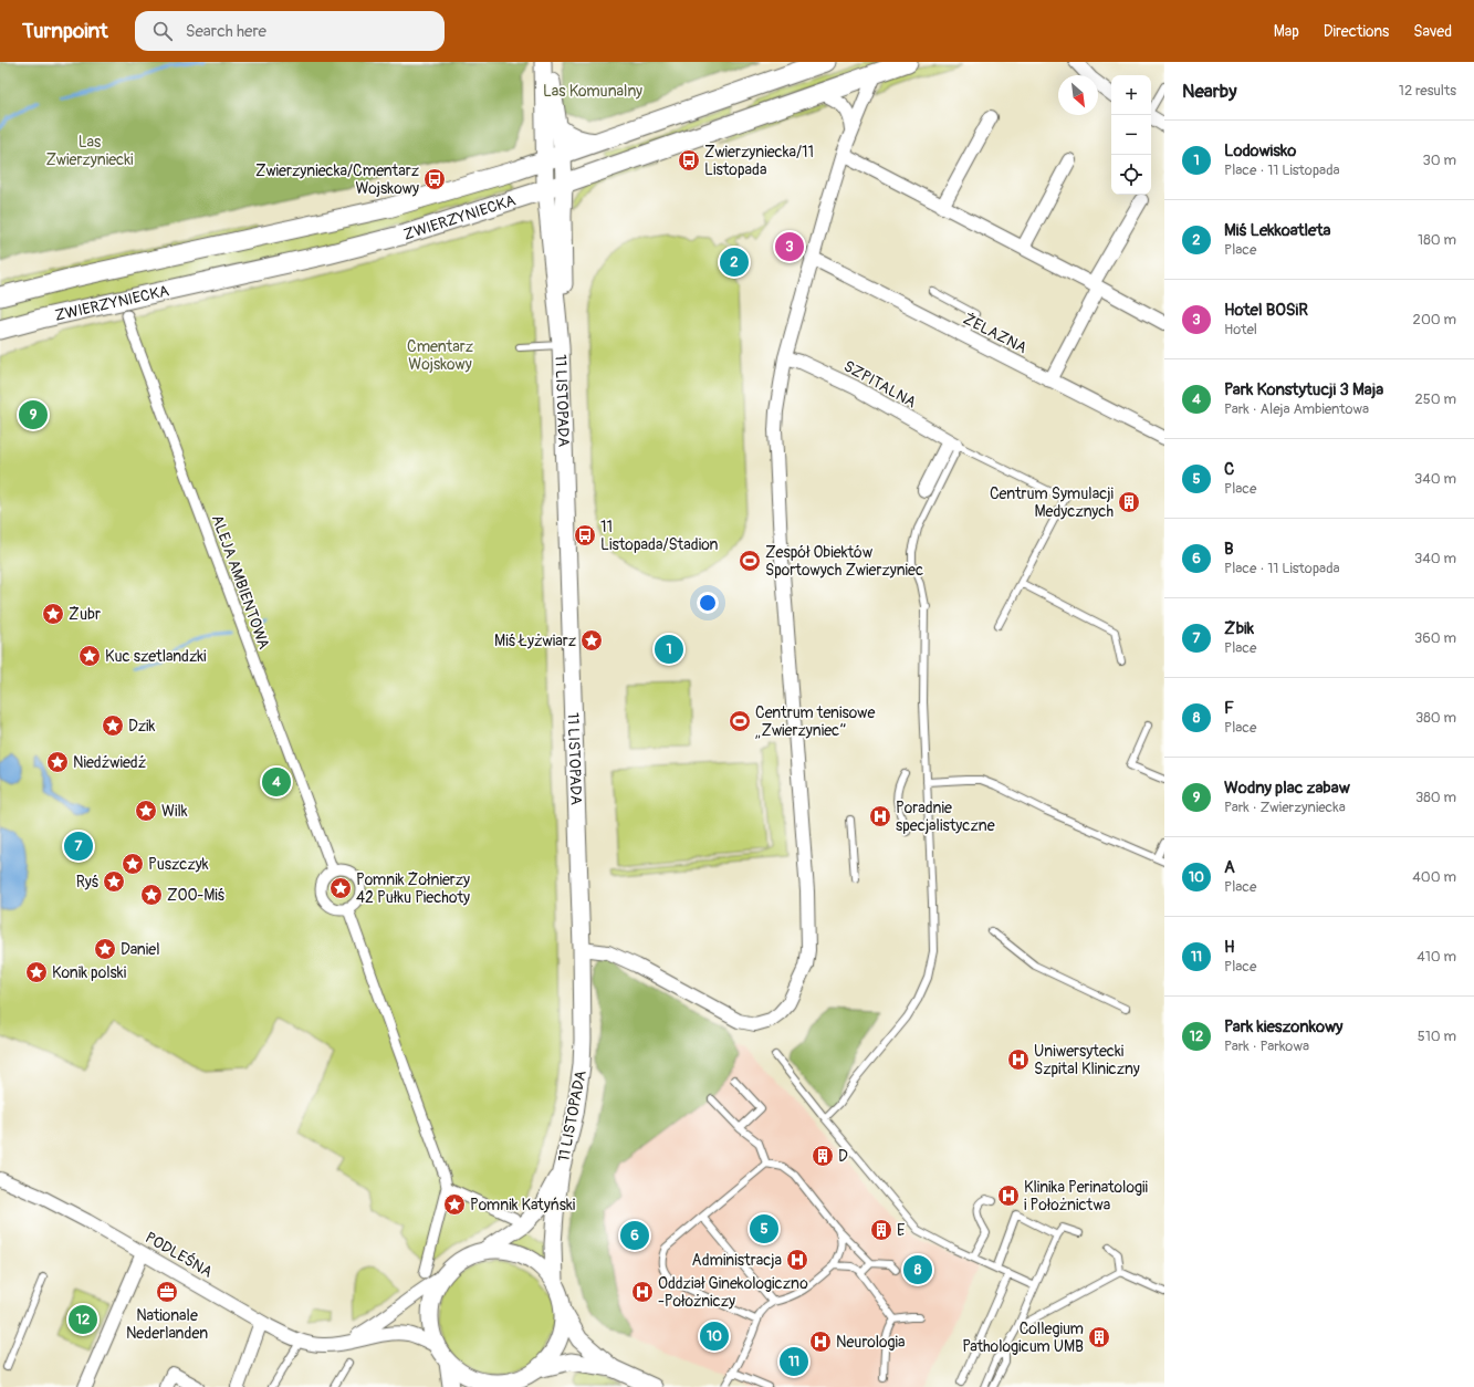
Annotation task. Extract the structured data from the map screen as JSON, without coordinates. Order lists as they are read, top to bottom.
{
  "streets": {
    "main road": ["ZWIERZYNIECKA"],
    "street": [
      "ŻELAZNA",
      "SZPITALNA",
      "11 LISTOPADA",
      "ALEJA AMBIENTOWA",
      "PODLEŚNA"
    ]
  },
  "crossings": [
    ["ZWIERZYNIECKA", "11 LISTOPADA"],
    ["11 LISTOPADA", "PODLEŚNA"]
  ],
  "parks": ["Las Komunalny", "Las Zwierzyniecki", "Cmentarz Wojskowy"],
  "places": {
    "bus stop": ["Zwierzyniecka/11 Listopada", "Zwierzyniecka/Cmentarz Wojskowy", "11 Listopada/Stadion"],
    "building": [
      "Centrum Symulacji Medycznych",
      "D",
      "E",
      "Collegium Pathologicum UMB"
    ],
    "sports": ["Zespół Obiektów Sportowych Zwierzyniec", "Centrum tenisowe „Zwierzyniec”"],
    "place": [
      "Żubr",
      "Miś Łyżwiarz",
      "Kuc szetlandzki",
      "Dzik",
      "Niedźwiedź",
      "Wilk",
      "Puszczyk",
      "Ryś",
      "Pomnik Żołnierzy 42 Pułku Piechoty",
      "ZOO-Miś",
      "Daniel",
      "Konik polski",
      "Pomnik Katyński"
    ],
    "hospital": [
      "Poradnie specjalistyczne",
      "Uniwersytecki Szpital Kliniczny",
      "Klinika Perinatologii i Położnictwa",
      "Administracja",
      "Oddział Ginekologiczno -Położniczy",
      "Neurologia"
    ],
    "office": ["Nationale Nederlanden"]
  },
  "north": "bottom right",
  "page": {
    "header": "Turnpoint",
    "search": "Search here",
    "nav": ["Map", "Directions", "Saved"],
    "heading": ["Nearby", "12 results"],
    "map_buttons": ["+", "−"],
    "list": [
      {
        "mark": "1",
        "name": "Lodowisko",
        "note": "Place · 11 Listopada",
        "value": "30 m"
      },
      {
        "mark": "2",
        "name": "Miś Lekkoatleta",
        "note": "Place",
        "value": "180 m"
      },
      {
        "mark": "3",
        "name": "Hotel BOSiR",
        "note": "Hotel",
        "value": "200 m"
      },
      {
        "mark": "4",
        "name": "Park Konstytucji 3 Maja",
        "note": "Park · Aleja Ambientowa",
        "value": "250 m"
      },
      {
        "mark": "5",
        "name": "C",
        "note": "Place",
        "value": "340 m"
      },
      {
        "mark": "6",
        "name": "B",
        "note": "Place · 11 Listopada",
        "value": "340 m"
      },
      {
        "mark": "7",
        "name": "Żbik",
        "note": "Place",
        "value": "360 m"
      },
      {
        "mark": "8",
        "name": "F",
        "note": "Place",
        "value": "380 m"
      },
      {
        "mark": "9",
        "name": "Wodny plac zabaw",
        "note": "Park · Zwierzyniecka",
        "value": "380 m"
      },
      {
        "mark": "10",
        "name": "A",
        "note": "Place",
        "value": "400 m"
      },
      {
        "mark": "11",
        "name": "H",
        "note": "Place",
        "value": "410 m"
      },
      {
        "mark": "12",
        "name": "Park kieszonkowy",
        "note": "Park · Parkowa",
        "value": "510 m"
      }
    ],
    "pins": [
      "3",
      "2",
      "9",
      "1",
      "4",
      "7",
      "5",
      "6",
      "8",
      "12",
      "10",
      "11"
    ]
  }
}
